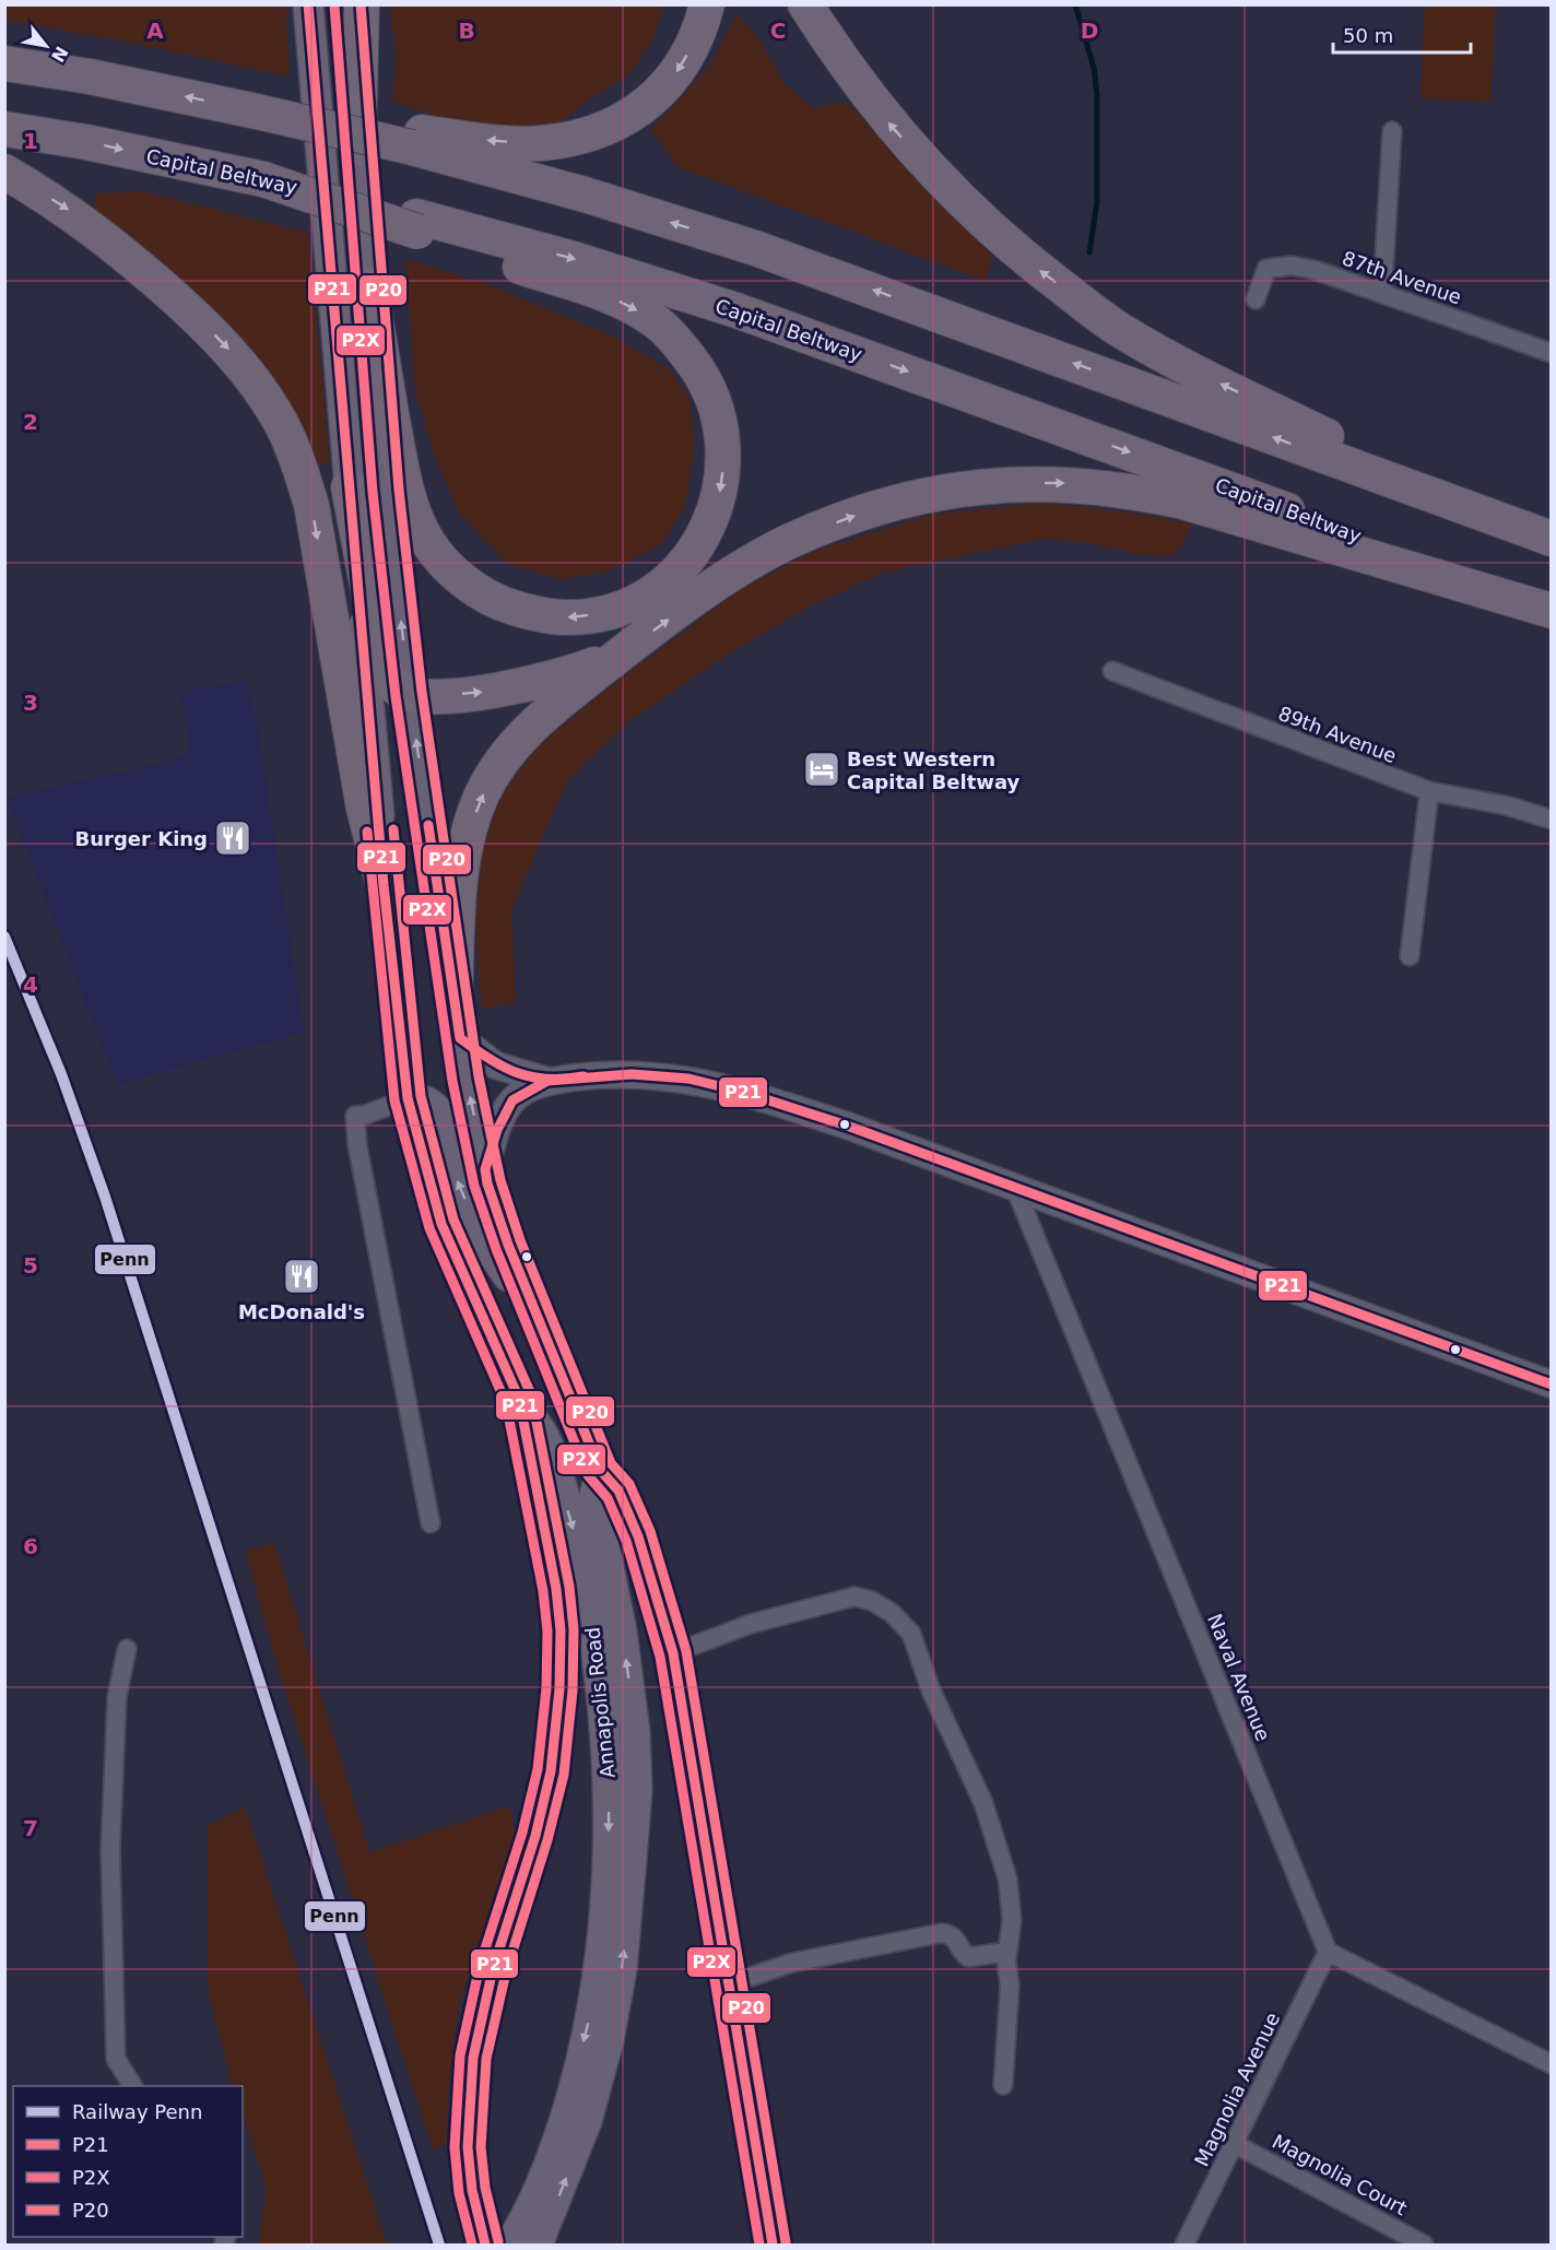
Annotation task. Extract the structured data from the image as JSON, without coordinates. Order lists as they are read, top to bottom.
{
  "streets": {
    "highway": ["Capital Beltway"],
    "main road": ["Annapolis Road"],
    "street": [
      "87th Avenue",
      "89th Avenue",
      "Naval Avenue",
      "Magnolia Avenue",
      "Magnolia Court"
    ]
  },
  "crossings": [
    ["Naval Avenue", "Magnolia Avenue"],
    ["Magnolia Avenue", "Magnolia Court"]
  ],
  "places": {
    "hotel": ["Best Western Capital Beltway"],
    "restaurant": ["Burger King", "McDonald's"]
  },
  "lines": [
    "transit line P21",
    "transit line P20",
    "transit line P2X",
    "rail line Penn"
  ],
  "legend": [
    "Railway Penn",
    "P21",
    "P2X",
    "P20"
  ],
  "scale_bar": "50 m",
  "north": "bottom right",
  "grid": {
    "columns": [
      "A",
      "B",
      "C",
      "D"
    ],
    "rows": [
      "1",
      "2",
      "3",
      "4",
      "5",
      "6",
      "7"
    ]
  }
}
